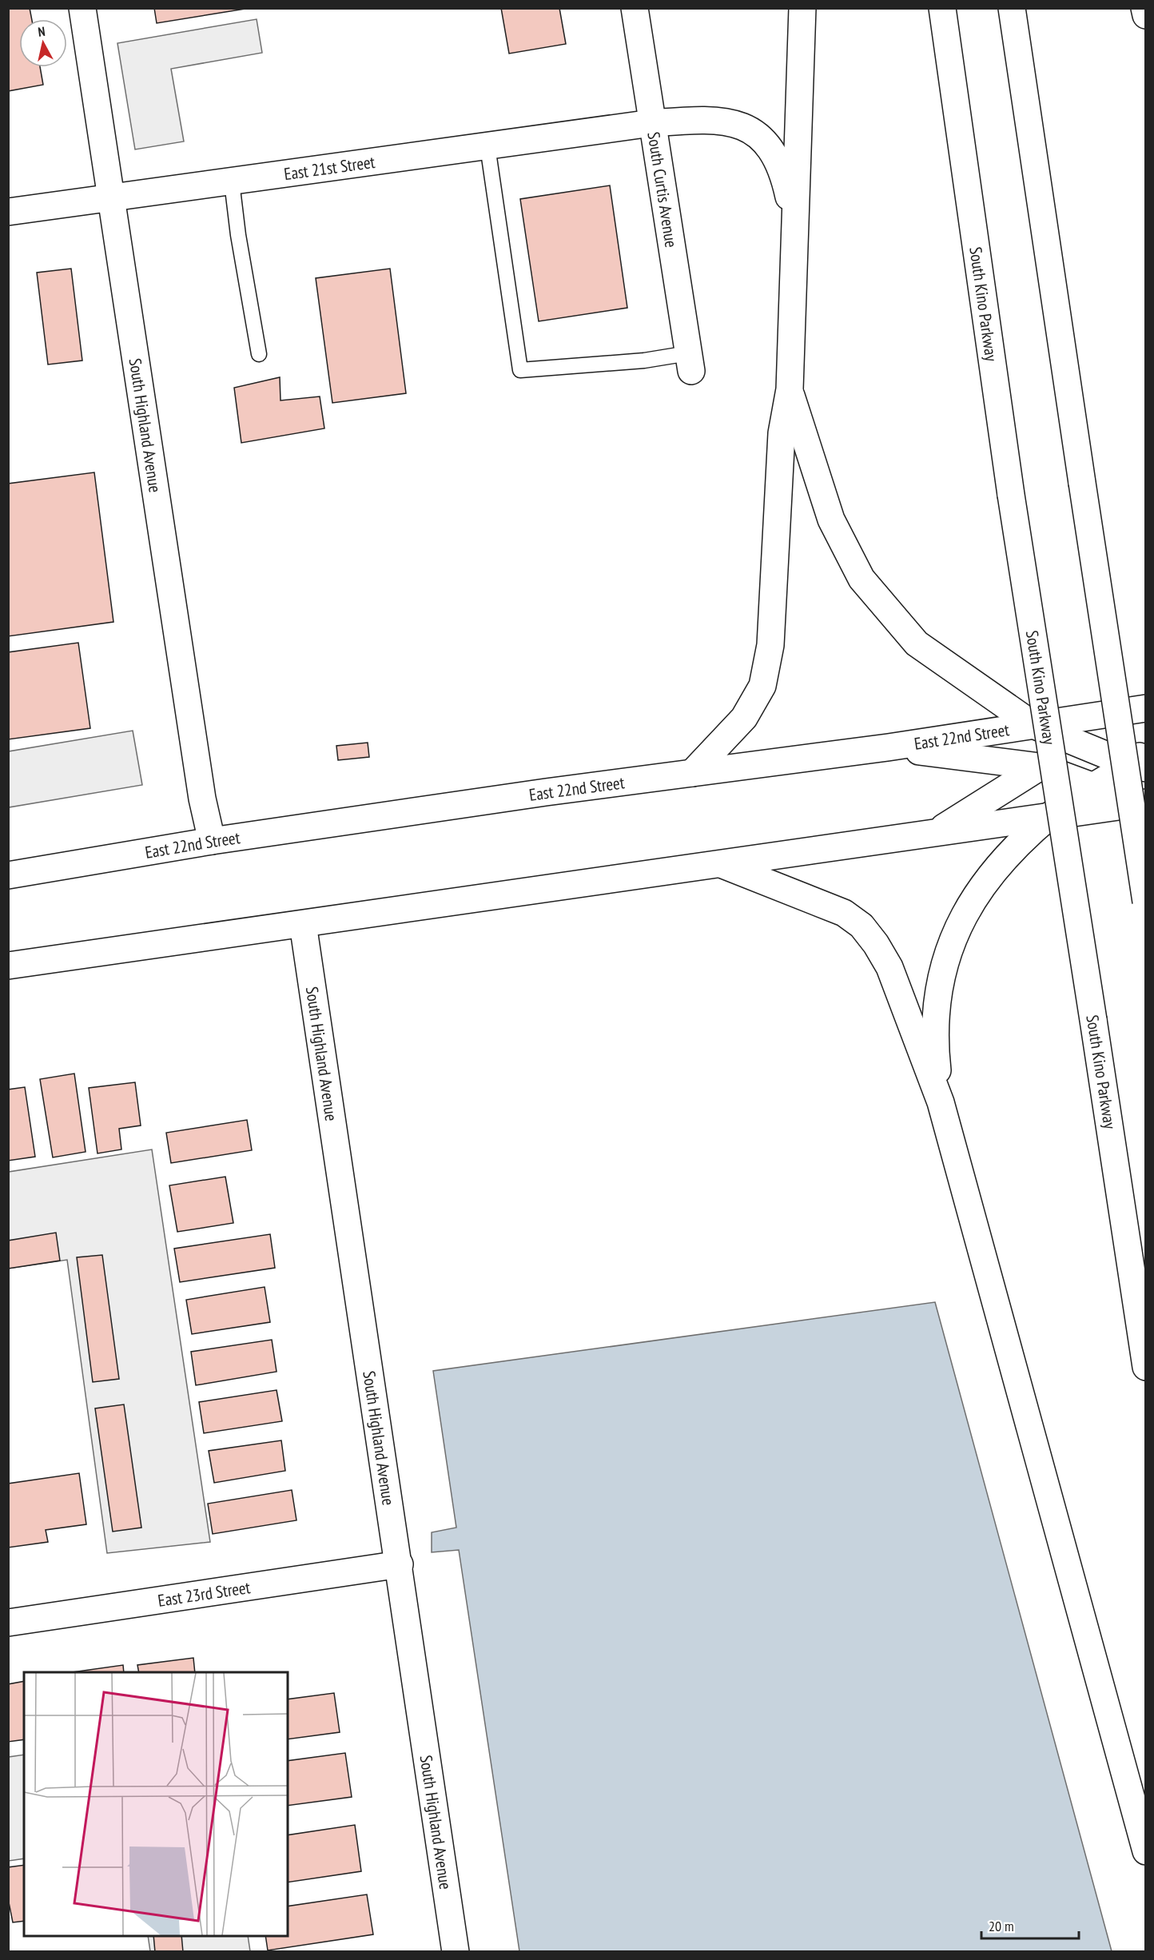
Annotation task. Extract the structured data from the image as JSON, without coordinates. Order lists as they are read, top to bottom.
{
  "streets": {
    "main road": [
      "East 21st Street",
      "South Curtis Avenue",
      "South Kino Parkway",
      "South Highland Avenue",
      "East 22nd Street",
      "East 23rd Street"
    ]
  },
  "crossings": [
    ["East 21st Street", "South Curtis Avenue"],
    ["East 21st Street", "South Highland Avenue"],
    ["South Highland Avenue", "East 22nd Street"],
    ["South Highland Avenue", "East 23rd Street"]
  ],
  "scale_bar": "20 m",
  "north": "top"
}
